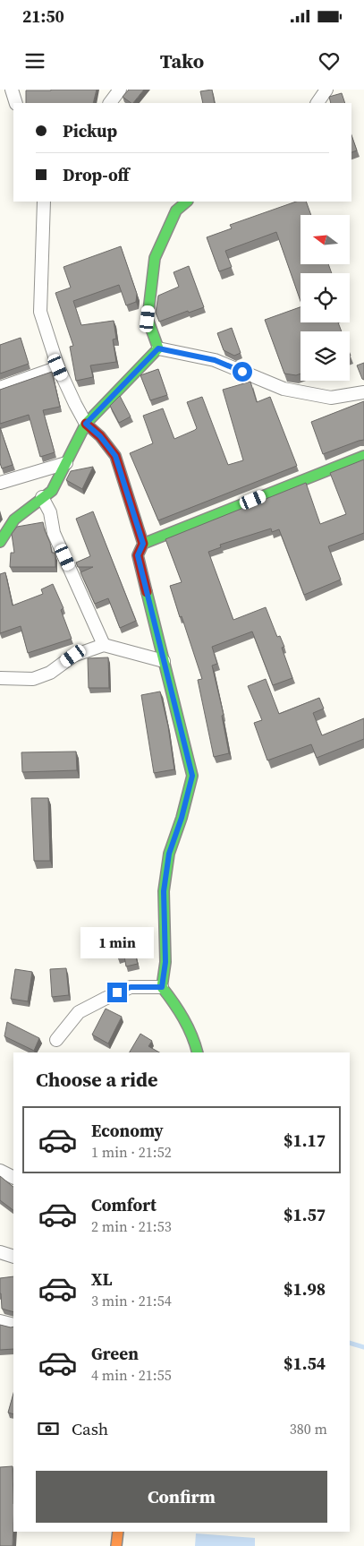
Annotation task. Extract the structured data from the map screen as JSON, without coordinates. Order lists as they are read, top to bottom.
{
  "north": "left",
  "page": {
    "status": "21:50",
    "header": "Tako",
    "banner": ["Pickup", "Drop-off"],
    "bubble": "1 min",
    "heading": "Choose a ride",
    "list": [
      {
        "name": "Economy",
        "note": "1 min · 21:52",
        "value": "$1.17"
      },
      {
        "name": "Comfort",
        "note": "2 min · 21:53",
        "value": "$1.57"
      },
      {
        "name": "XL",
        "note": "3 min · 21:54",
        "value": "$1.98"
      },
      {
        "name": "Green",
        "note": "4 min · 21:55",
        "value": "$1.54"
      }
    ],
    "pay": ["Cash", "380 m"],
    "buttons": "Confirm"
  }
}
